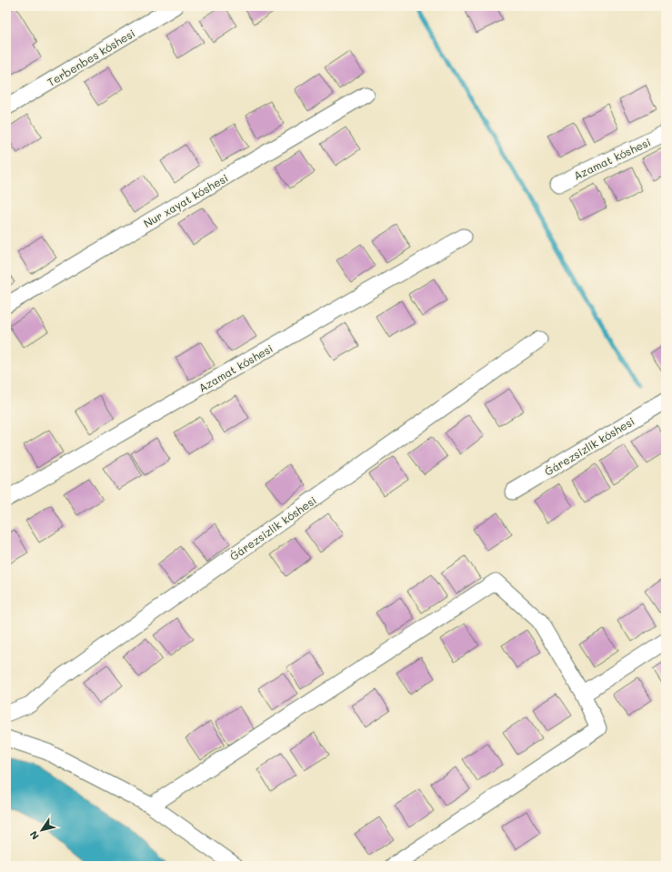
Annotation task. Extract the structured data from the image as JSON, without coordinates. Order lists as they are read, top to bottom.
{
  "streets": {
    "street": [
      "Terbenbes kóshesi",
      "Azamat kóshesi",
      "Nur xayat kóshesi",
      "Ǵárezsizlik kóshesi"
    ]
  },
  "north": "bottom left"
}
